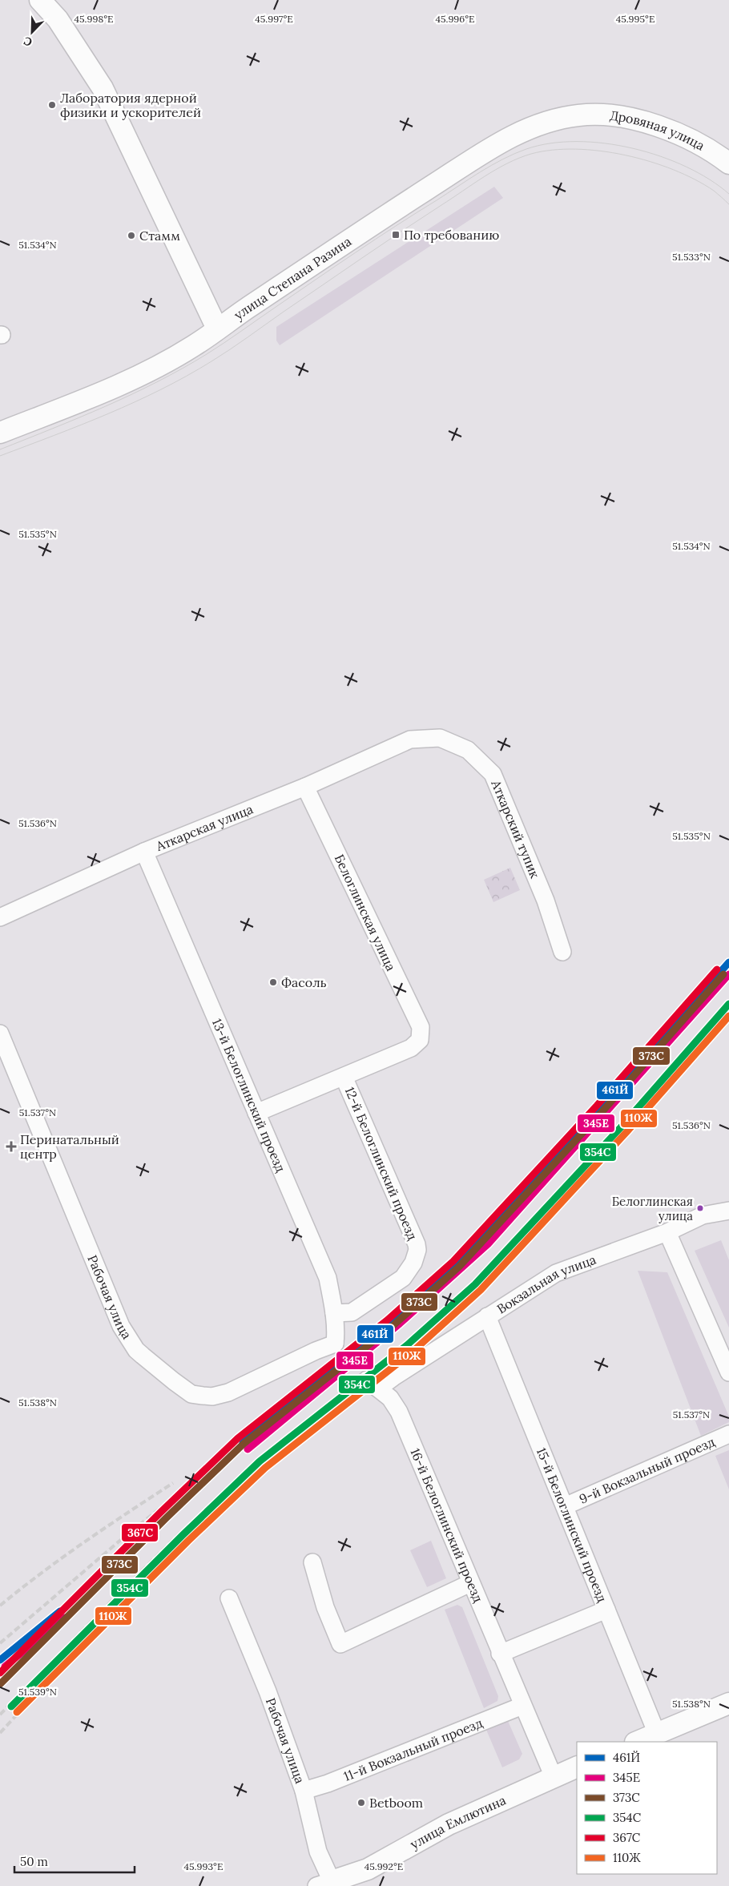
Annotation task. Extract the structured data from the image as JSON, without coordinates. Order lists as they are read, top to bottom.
{
  "streets": {
    "main road": ["Дровяная улица", "улица Степана Разина", "улица Емлютина"],
    "street": [
      "Аткарская улица",
      "Аткарский тупик",
      "Белоглинская улица",
      "13-й Белоглинский проезд",
      "12-й Белоглинский проезд",
      "Вокзальная улица",
      "Рабочая улица",
      "9-й Вокзальный проезд",
      "15-й Белоглинский проезд",
      "16-й Белоглинский проезд",
      "11-й Вокзальный проезд"
    ]
  },
  "crossings": [
    ["Дровяная улица", "улица Степана Разина"],
    ["Аткарская улица", "Аткарский тупик"],
    ["Аткарская улица", "Белоглинская улица"],
    ["Аткарская улица", "13-й Белоглинский проезд"],
    ["Белоглинская улица", "12-й Белоглинский проезд"],
    ["13-й Белоглинский проезд", "12-й Белоглинский проезд"],
    ["13-й Белоглинский проезд", "Рабочая улица"],
    ["Вокзальная улица", "15-й Белоглинский проезд"],
    ["Вокзальная улица", "16-й Белоглинский проезд"],
    ["Рабочая улица", "11-й Вокзальный проезд"],
    ["Рабочая улица", "улица Емлютина"],
    ["9-й Вокзальный проезд", "15-й Белоглинский проезд"],
    ["16-й Белоглинский проезд", "11-й Вокзальный проезд"],
    ["16-й Белоглинский проезд", "улица Емлютина"]
  ],
  "places": {
    "other": [
      "Лаборатория ядерной физики и ускорителей",
      "Стамм",
      "Фасоль",
      "Белоглинская улица",
      "Betboom"
    ],
    "transit": ["По требованию"],
    "health": ["Перинатальный центр"]
  },
  "lines": [
    "transit line 461Й",
    "transit line 367С",
    "transit line 345Е",
    "transit line 373C",
    "transit line 354С",
    "transit line 110Ж"
  ],
  "legend": [
    "461Й",
    "345Е",
    "373C",
    "354С",
    "367С",
    "110Ж"
  ],
  "scale_bar": "50 m",
  "north": "bottom left",
  "coordinates": [
    "45.997°E",
    "45.995°E",
    "45.998°E",
    "45.996°E",
    "51.534°N",
    "51.533°N",
    "51.535°N",
    "51.536°N",
    "51.537°N",
    "51.538°N",
    "51.539°N",
    "45.993°E",
    "45.992°E"
  ]
}
